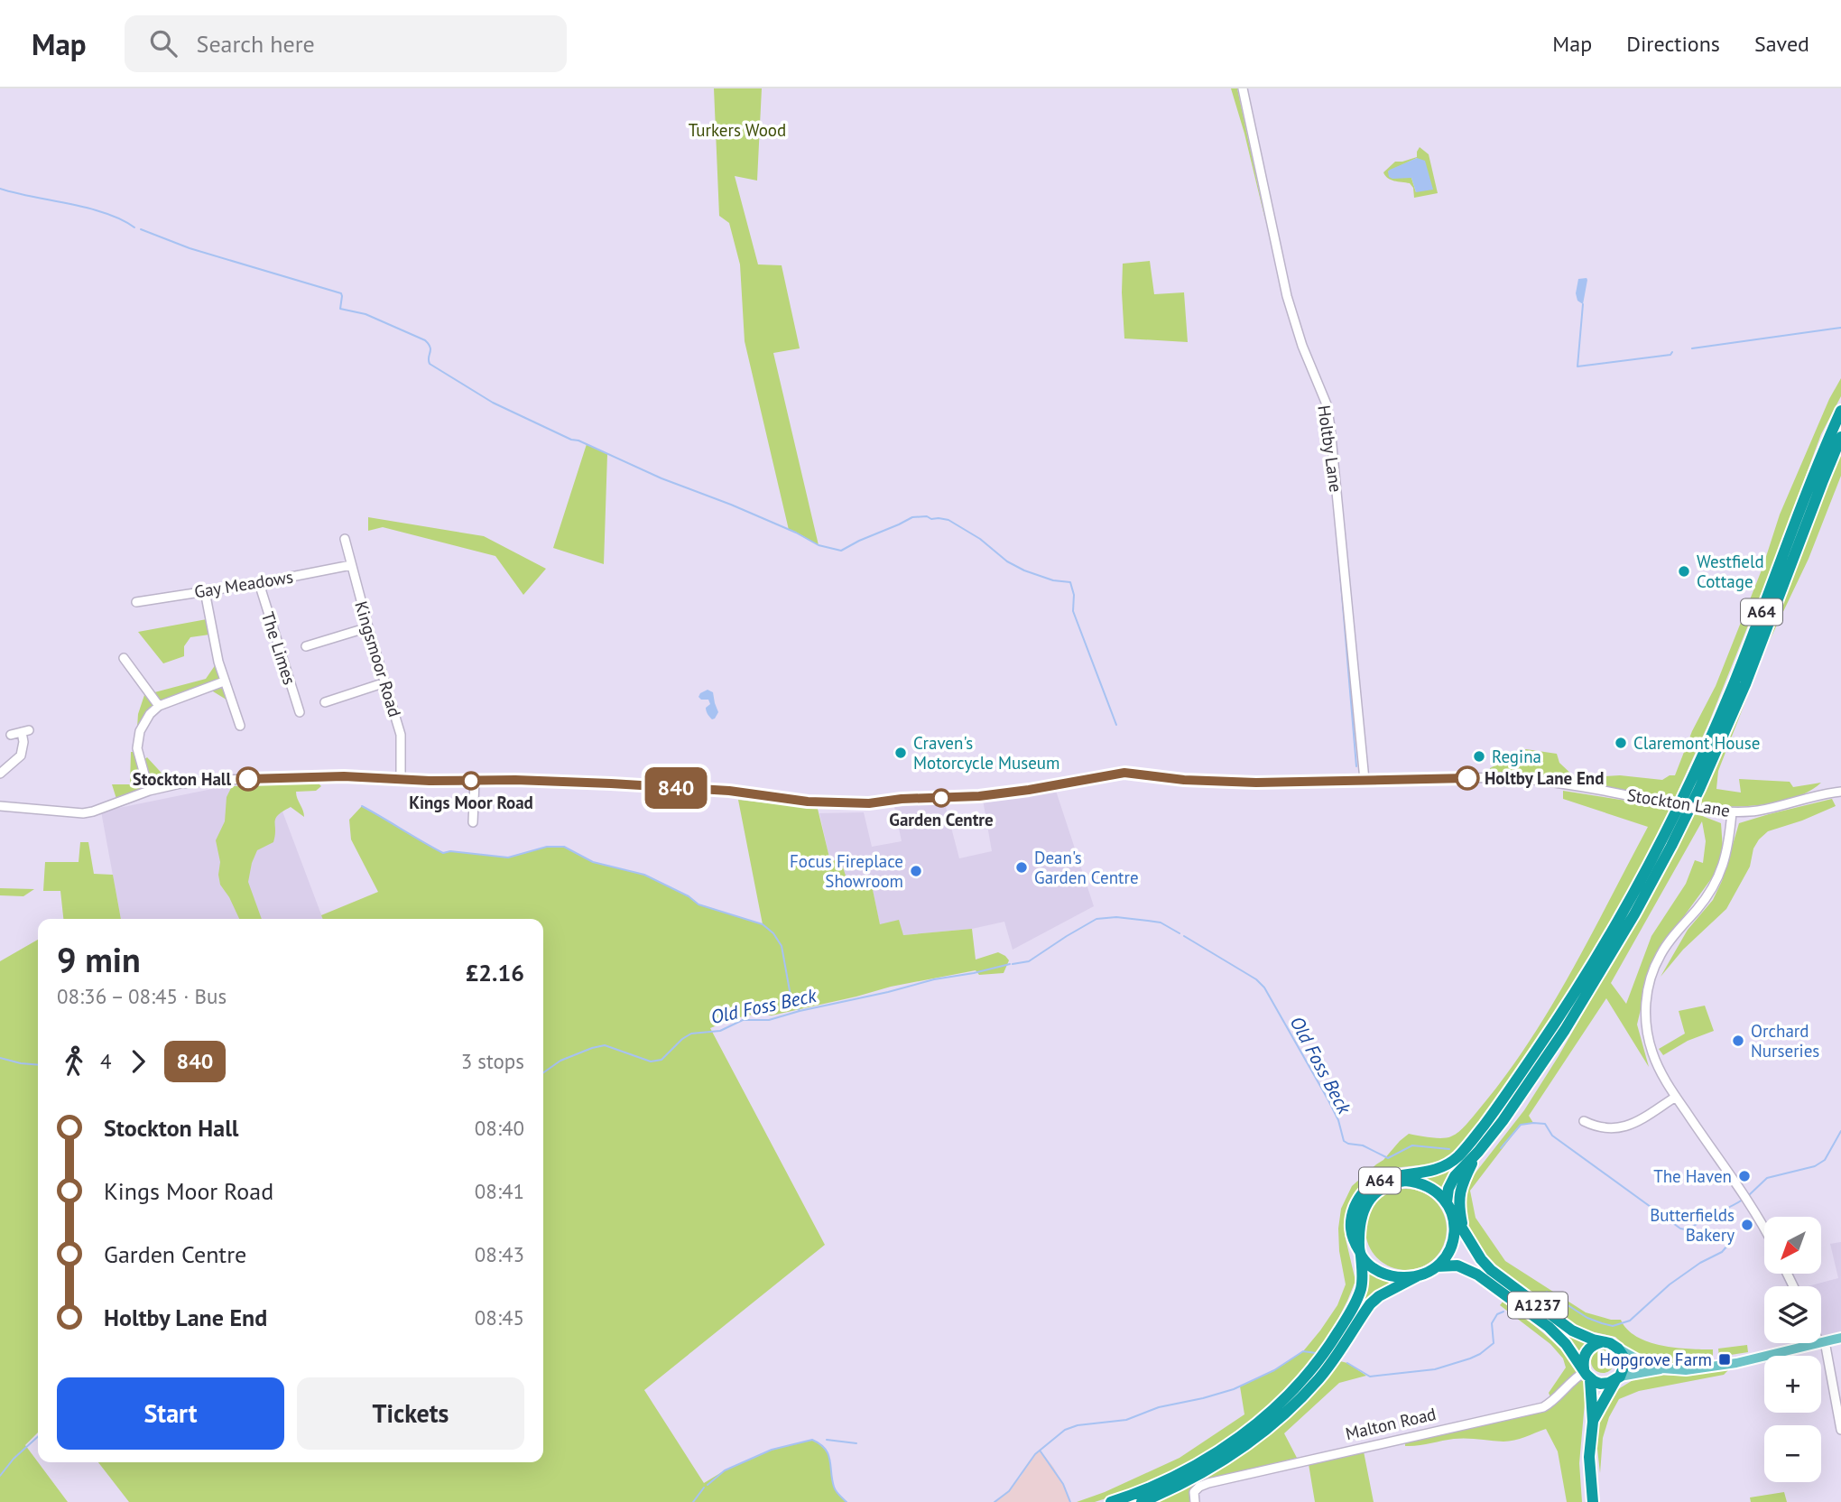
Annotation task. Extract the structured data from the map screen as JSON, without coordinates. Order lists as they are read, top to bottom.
{
  "streets": {
    "highway": ["A64", "A1237"],
    "street": [
      "Holtby Lane",
      "Gay Meadows",
      "The Limes",
      "Kingsmoor Road",
      "Stockton Lane",
      "Malton Road"
    ]
  },
  "crossings": [
    ["Holtby Lane", "Stockton Lane"],
    ["Gay Meadows", "The Limes"],
    ["Gay Meadows", "Kingsmoor Road"],
    ["A64", "A1237"],
    ["Kingsmoor Road", "Stockton Lane"],
    ["A1237", "Malton Road"]
  ],
  "water": ["Old Foss Beck"],
  "parks": ["Turkers Wood"],
  "places": {
    "other": [
      "Westfield Cottage",
      "Claremont House",
      "Craven's Motorcycle Museum",
      "Regina",
      "Holtby Lane End",
      "Stockton Hall",
      "Kings Moor Road",
      "Garden Centre",
      "Dean's Garden Centre",
      "Focus Fireplace Showroom",
      "Orchard Nurseries",
      "The Haven",
      "Butterfields Bakery"
    ],
    "transit": ["Hopgrove Farm"]
  },
  "lines": ["bus line 840"],
  "north": "bottom left",
  "page": {
    "header": "Map",
    "search": "Search here",
    "nav": ["Map", "Directions", "Saved"],
    "on_map": "840",
    "heading": ["9 min", "08:36 – 08:45 · Bus", "£2.16"],
    "legs": ["4", "840", "3 stops"],
    "list": [
      {
        "name": "Stockton Hall",
        "value": "08:40"
      },
      {
        "name": "Kings Moor Road",
        "value": "08:41"
      },
      {
        "name": "Garden Centre",
        "value": "08:43"
      },
      {
        "name": "Holtby Lane End",
        "value": "08:45"
      }
    ],
    "map_buttons": ["+", "−"],
    "buttons": ["Start", "Tickets"]
  }
}
